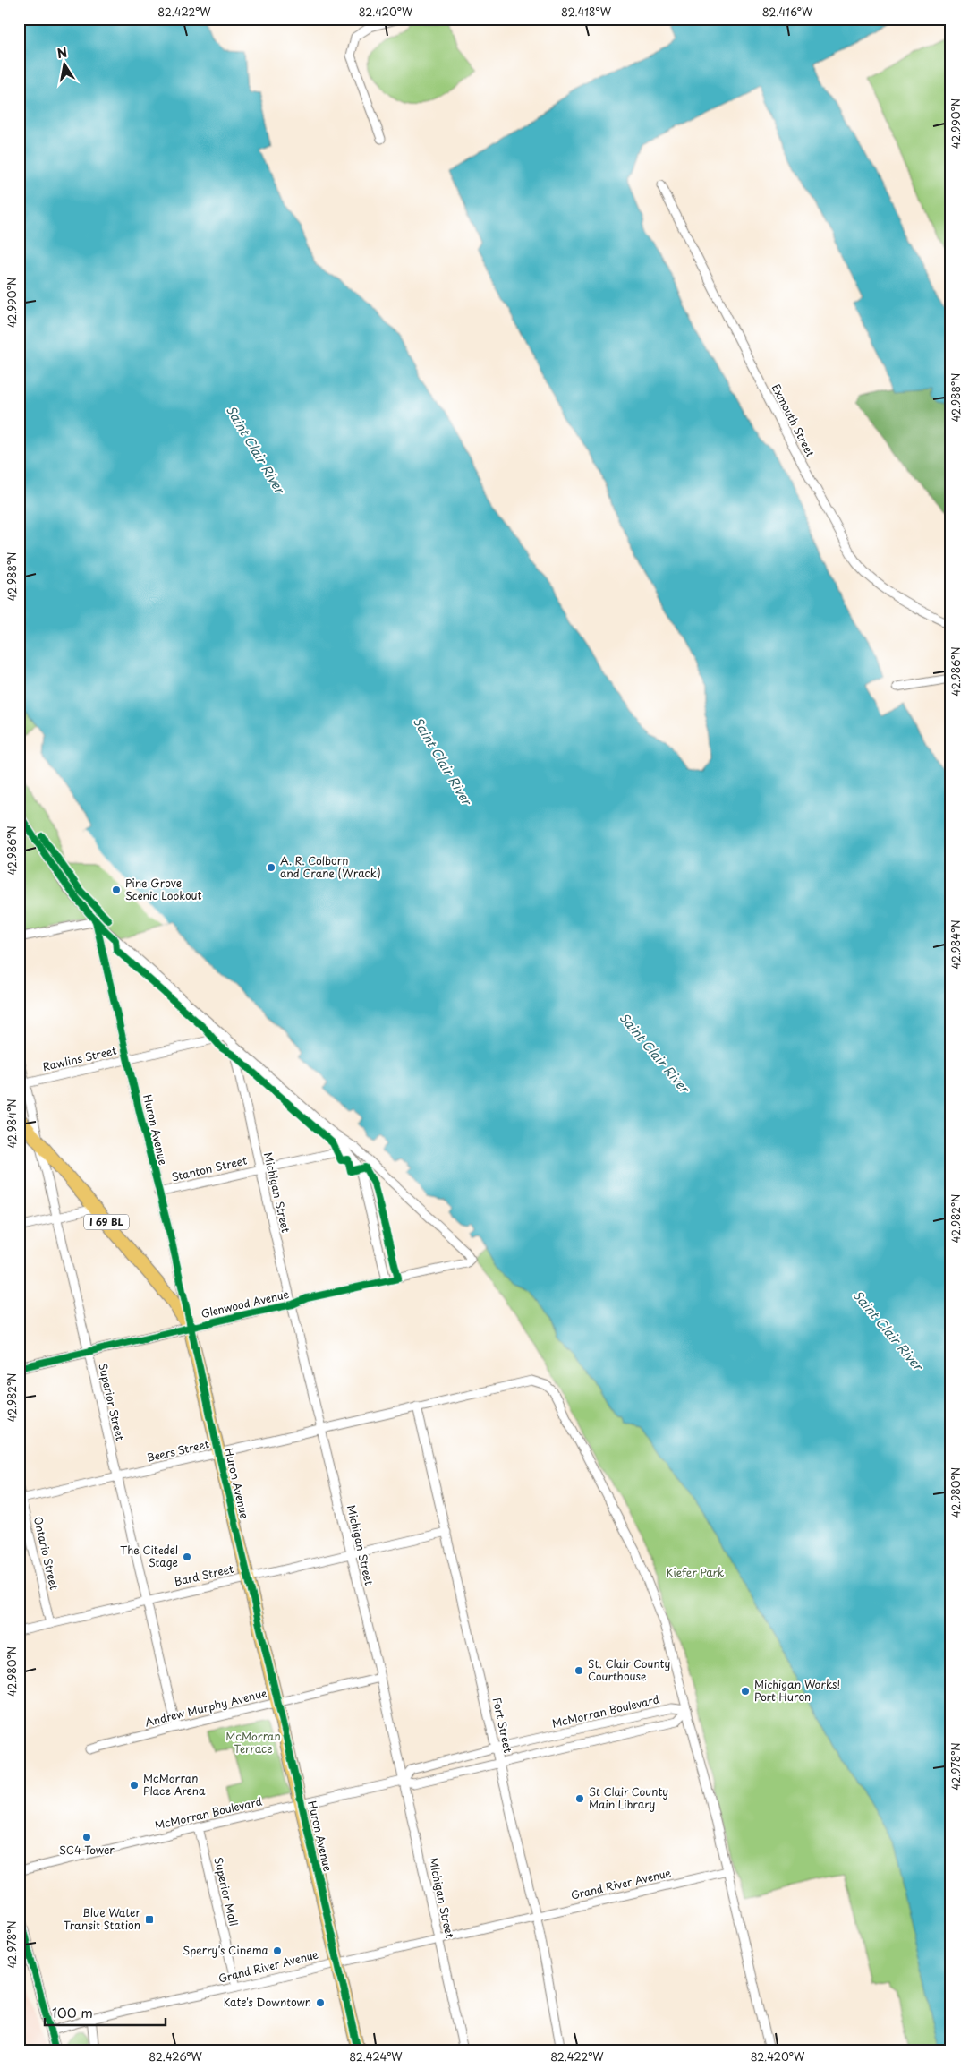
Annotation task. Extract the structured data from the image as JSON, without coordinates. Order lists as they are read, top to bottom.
{
  "streets": {
    "main road": ["Huron Avenue", "I 69 BL"],
    "street": [
      "Exmouth Street",
      "Rawlins Street",
      "Stanton Street",
      "Michigan Street",
      "Glenwood Avenue",
      "Superior Street",
      "Beers Street",
      "Ontario Street",
      "Bard Street",
      "Andrew Murphy Avenue",
      "McMorran Boulevard",
      "Fort Street",
      "Grand River Avenue",
      "Superior Mall"
    ]
  },
  "crossings": [
    ["Rawlins Street", "Huron Avenue"],
    ["Rawlins Street", "Superior Street"],
    ["Huron Avenue", "Stanton Street"],
    ["Huron Avenue", "I 69 BL"],
    ["Huron Avenue", "Glenwood Avenue"],
    ["Huron Avenue", "Beers Street"],
    ["Huron Avenue", "Bard Street"],
    ["Huron Avenue", "Andrew Murphy Avenue"],
    ["Huron Avenue", "McMorran Boulevard"],
    ["Huron Avenue", "Grand River Avenue"],
    ["Stanton Street", "Michigan Street"],
    ["Michigan Street", "Glenwood Avenue"],
    ["Michigan Street", "Beers Street"],
    ["Michigan Street", "Bard Street"],
    ["Michigan Street", "Andrew Murphy Avenue"],
    ["Michigan Street", "McMorran Boulevard"],
    ["Michigan Street", "Grand River Avenue"],
    ["I 69 BL", "Glenwood Avenue"],
    ["I 69 BL", "Superior Street"],
    ["Glenwood Avenue", "Superior Street"],
    ["Superior Street", "Beers Street"],
    ["Superior Street", "Bard Street"],
    ["Superior Street", "Andrew Murphy Avenue"],
    ["Beers Street", "Ontario Street"],
    ["Beers Street", "McMorran Boulevard"],
    ["Beers Street", "Fort Street"],
    ["Ontario Street", "Bard Street"],
    ["Bard Street", "Fort Street"],
    ["McMorran Boulevard", "Fort Street"],
    ["McMorran Boulevard", "Superior Mall"],
    ["Fort Street", "Grand River Avenue"],
    ["Grand River Avenue", "Superior Mall"]
  ],
  "water": ["Saint Clair River"],
  "parks": ["Kiefer Park", "McMorran Terrace"],
  "places": {
    "other": [
      "A. R. Colborn and Crane (Wrack)",
      "Pine Grove Scenic Lookout",
      "The Citedel Stage",
      "St. Clair County Courthouse",
      "Michigan Works! Port Huron",
      "McMorran Place Arena",
      "St Clair County Main Library",
      "SC4 Tower",
      "Sperry's Cinema",
      "Kate's Downtown"
    ],
    "transit": ["Blue Water Transit Station"]
  },
  "scale_bar": "100 m",
  "north": "top",
  "coordinates": [
    "82.422°W",
    "82.420°W",
    "82.418°W",
    "82.416°W",
    "42.990°N",
    "42.988°N",
    "42.986°N",
    "42.984°N",
    "42.982°N",
    "42.980°N",
    "42.978°N",
    "82.426°W",
    "82.424°W"
  ]
}
